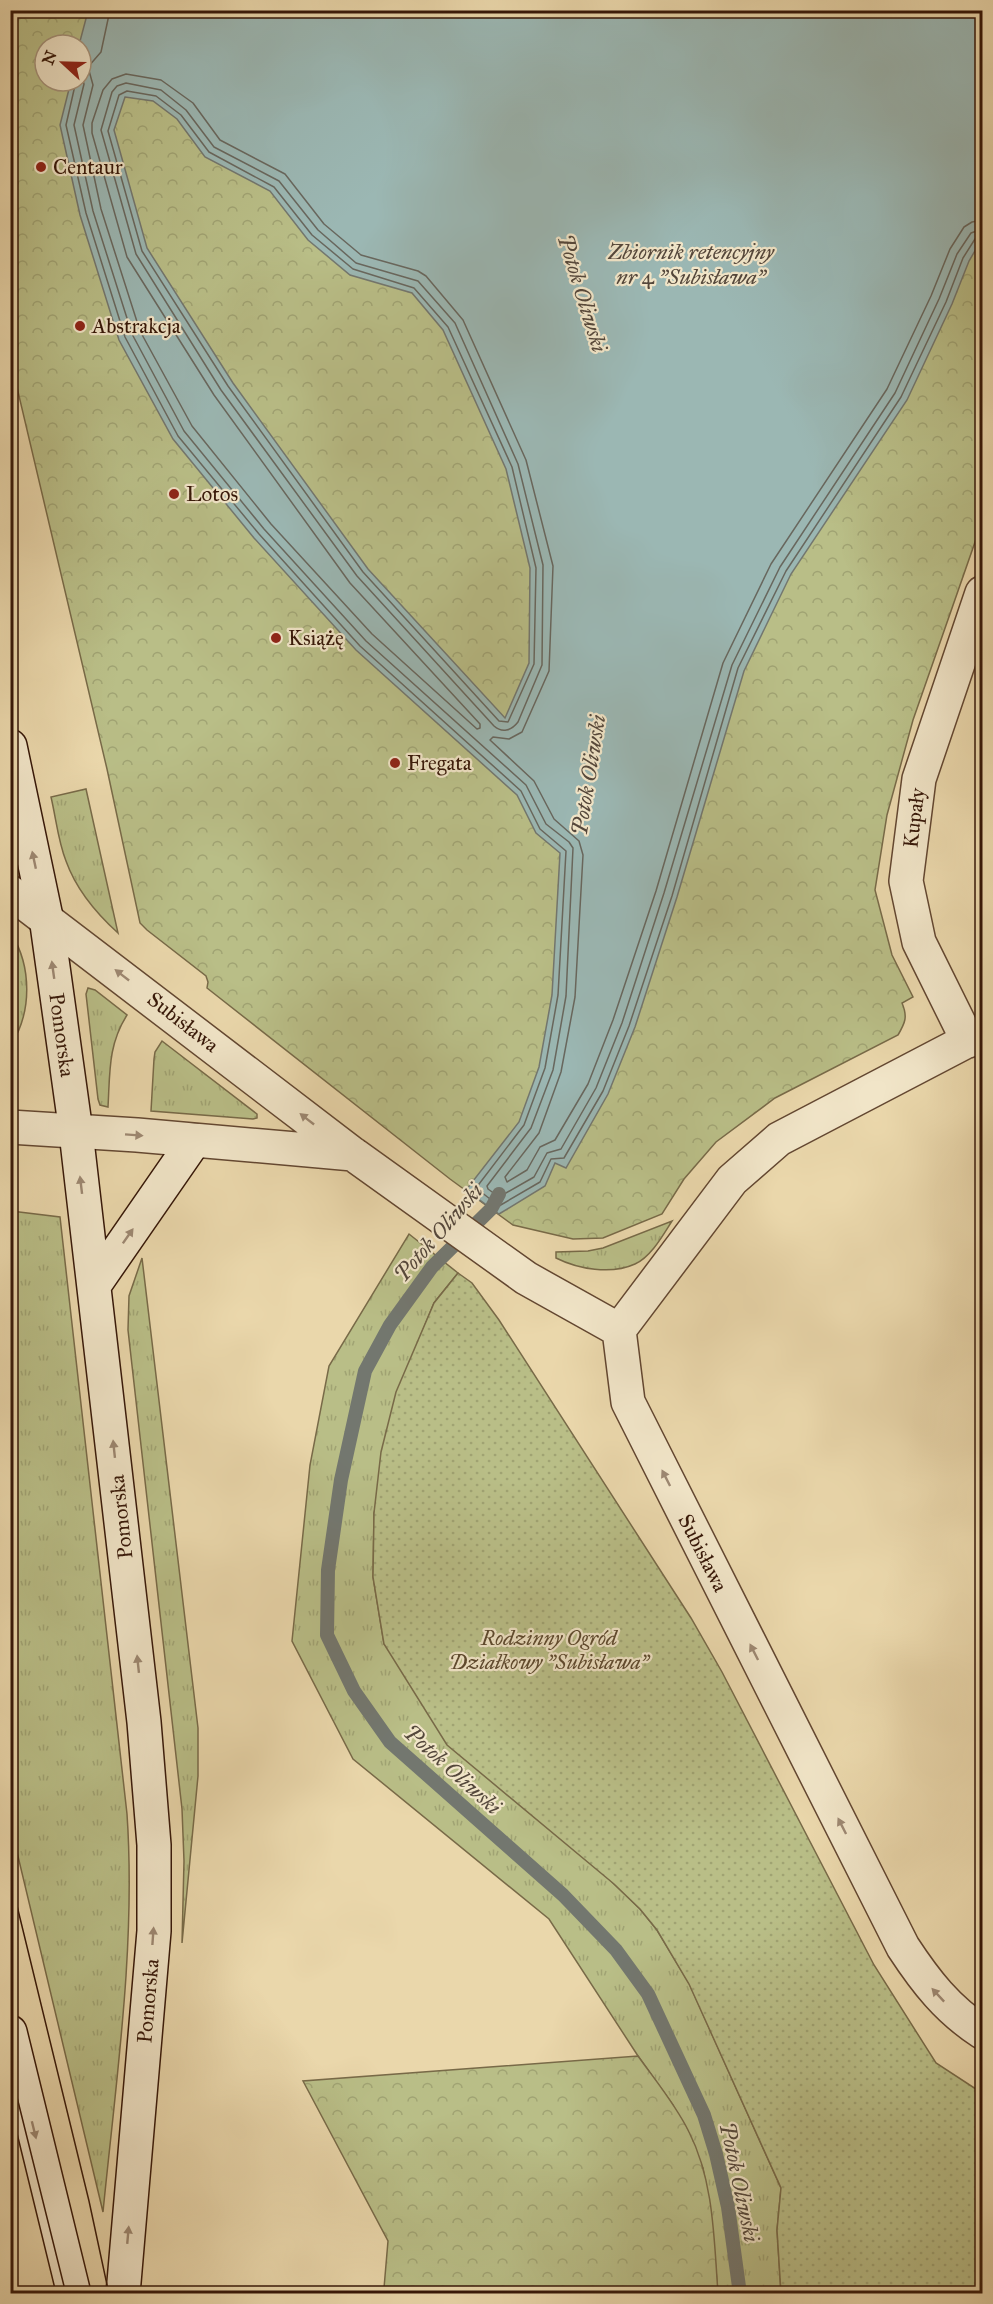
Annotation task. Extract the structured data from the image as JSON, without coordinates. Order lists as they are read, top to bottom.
{
  "streets": {
    "street": ["Kupały", "Subisława", "Pomorska"]
  },
  "crossings": [
    ["Subisława", "Pomorska"]
  ],
  "one_way": ["Subisława", "Pomorska"],
  "water": ["Zbiornik retencyjny nr 4 \"Subisława\"", "Potok Oliwski"],
  "parks": ["Rodzinny Ogród Działkowy \"Subisława\""],
  "places": [
    "Centaur",
    "Abstrakcja",
    "Lotos",
    "Książę",
    "Fregata"
  ],
  "north": "left"
}
